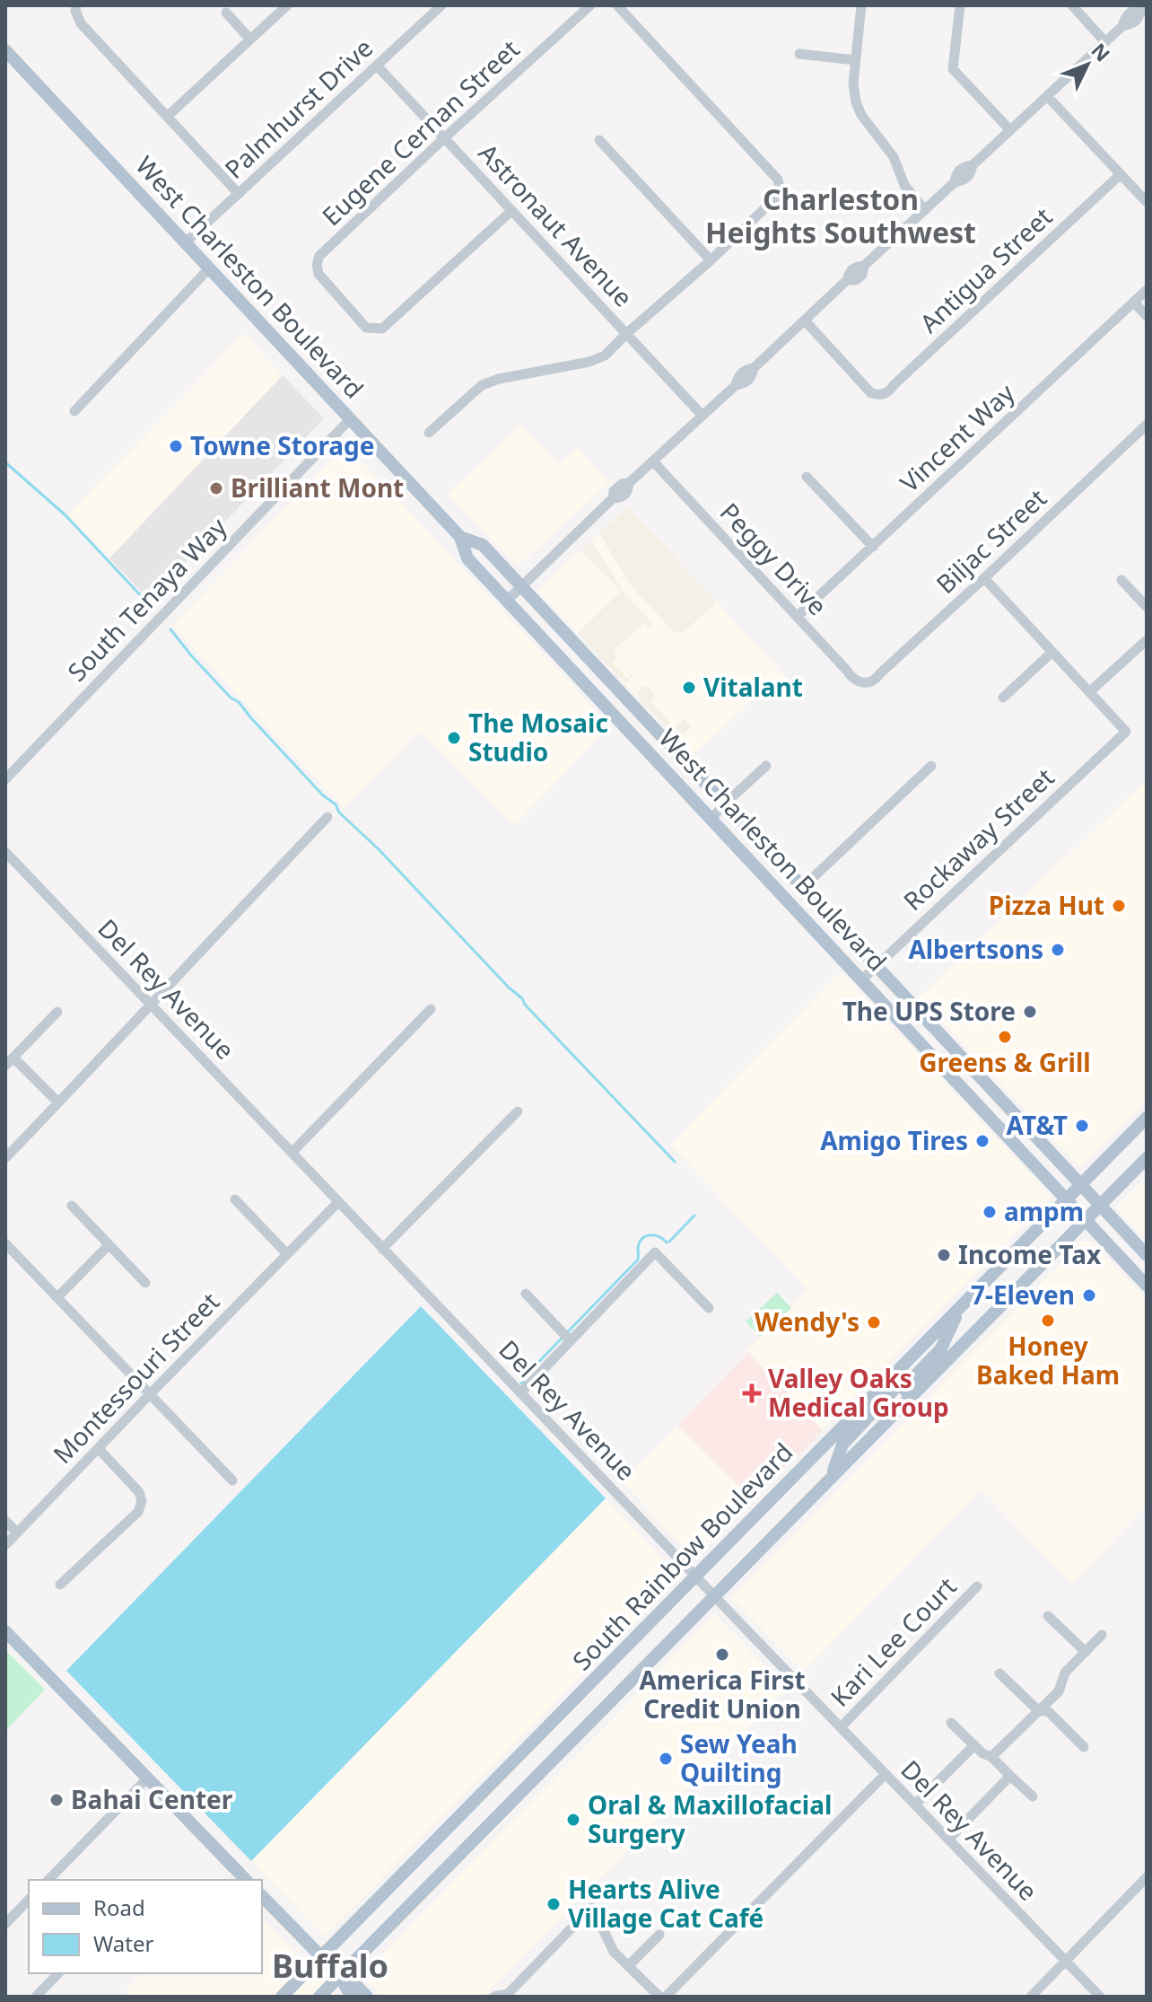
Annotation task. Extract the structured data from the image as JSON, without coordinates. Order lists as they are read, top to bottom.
{
  "streets": {
    "main road": ["West Charleston Boulevard", "South Rainbow Boulevard"],
    "street": [
      "Palmhurst Drive",
      "Eugene Cernan Street",
      "Astronaut Avenue",
      "Antigua Street",
      "Vincent Way",
      "Biljac Street",
      "Peggy Drive",
      "South Tenaya Way",
      "Rockaway Street",
      "Del Rey Avenue",
      "Montessouri Street",
      "Kari Lee Court"
    ]
  },
  "crossings": [
    ["Palmhurst Drive", "Astronaut Avenue"],
    ["Palmhurst Drive", "West Charleston Boulevard"],
    ["Eugene Cernan Street", "Astronaut Avenue"],
    ["West Charleston Boulevard", "South Tenaya Way"],
    ["West Charleston Boulevard", "Rockaway Street"],
    ["West Charleston Boulevard", "South Rainbow Boulevard"],
    ["Vincent Way", "Peggy Drive"],
    ["Biljac Street", "Peggy Drive"],
    ["Del Rey Avenue", "Montessouri Street"],
    ["Del Rey Avenue", "South Rainbow Boulevard"],
    ["Del Rey Avenue", "Kari Lee Court"]
  ],
  "districts": ["Charleston Heights Southwest", "Buffalo"],
  "places": {
    "other": [
      "Towne Storage",
      "Brilliant Mont",
      "Vitalant",
      "The Mosaic Studio",
      "Pizza Hut",
      "Albertsons",
      "The UPS Store",
      "Greens & Grill",
      "AT&T",
      "Amigo Tires",
      "ampm",
      "Income Tax",
      "7-Eleven",
      "Honey Baked Ham",
      "Wendy's",
      "America First Credit Union",
      "Sew Yeah Quilting",
      "Bahai Center",
      "Oral & Maxillofacial Surgery",
      "Hearts Alive Village Cat Café"
    ],
    "health": ["Valley Oaks Medical Group"]
  },
  "legend": ["Road", "Water"],
  "north": "top right"
}
